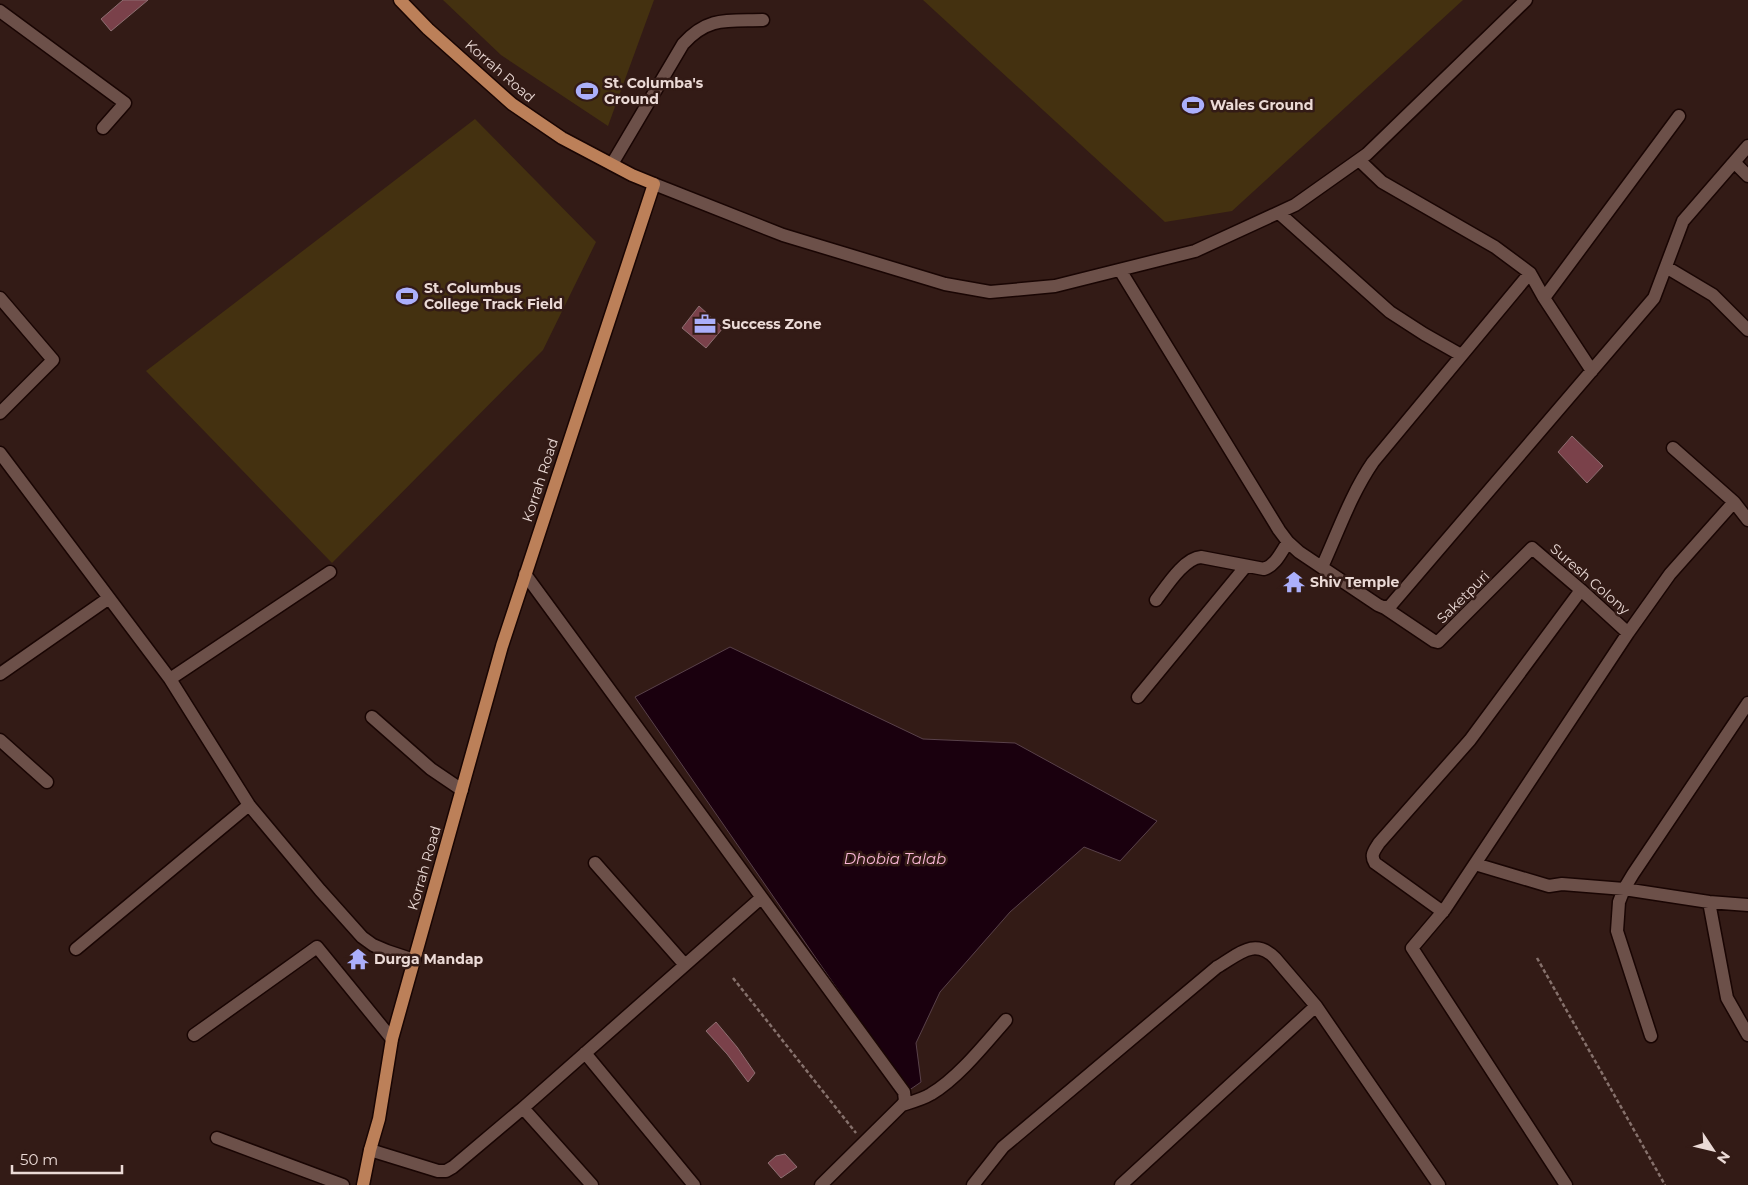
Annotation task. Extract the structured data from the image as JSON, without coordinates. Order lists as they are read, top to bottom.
{
  "streets": {
    "main road": ["Korrah Road"],
    "street": ["Suresh Colony", "Saketpuri"]
  },
  "crossings": [
    ["Suresh Colony", "Saketpuri"]
  ],
  "water": ["Dhobia Talab"],
  "places": {
    "sports": ["St. Columba's Ground", "Wales Ground", "St. Columbus College Track Field"],
    "office": ["Success Zone"],
    "temple": ["Shiv Temple", "Durga Mandap"]
  },
  "scale_bar": "50 m",
  "north": "bottom right"
}
